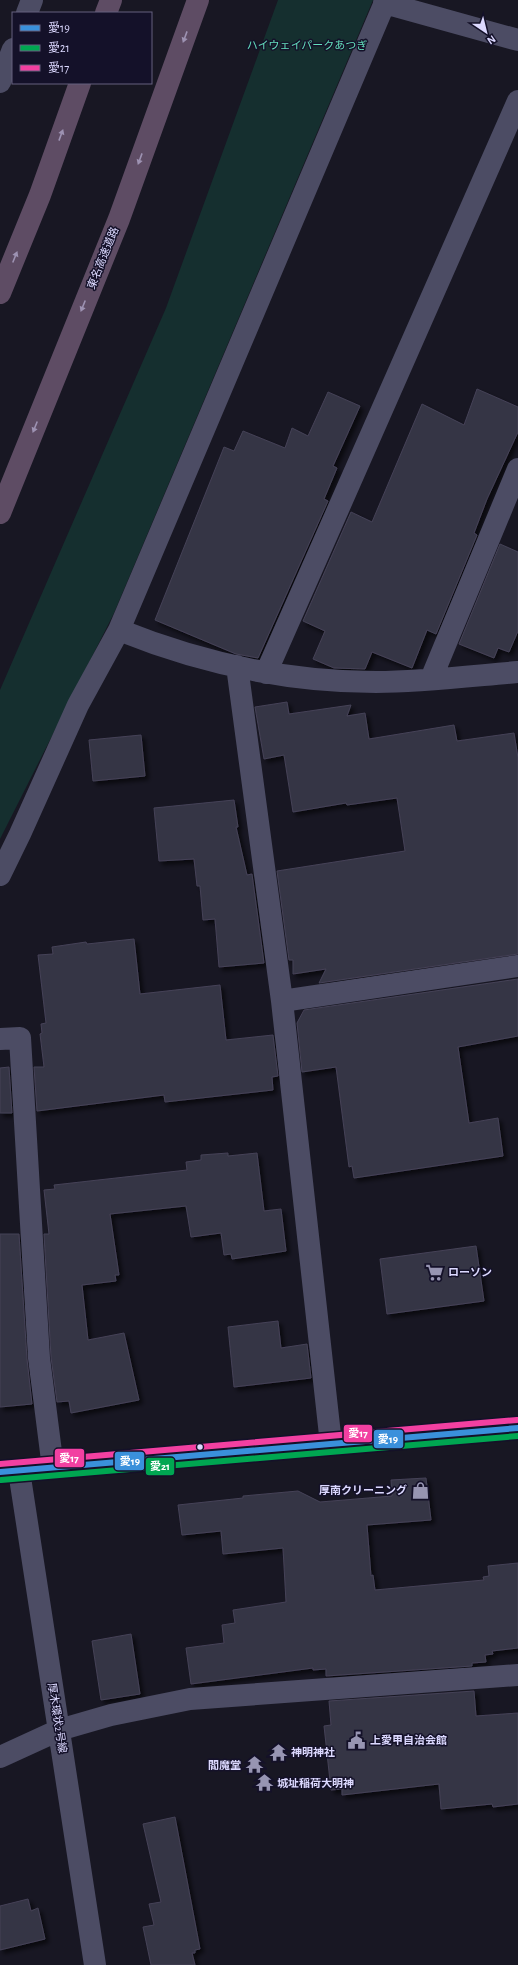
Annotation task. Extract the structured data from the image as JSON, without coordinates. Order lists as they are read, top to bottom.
{
  "streets": {
    "highway": ["東名高速道路"],
    "street": ["厚木環状2号線"]
  },
  "parks": ["ハイウェイパークあつぎ"],
  "places": {
    "supermarket": ["ローソン"],
    "shop": ["厚南クリーニング"],
    "public building": ["上愛甲自治会館"],
    "temple": ["神明神社", "閻魔堂", "城址稲荷大明神"]
  },
  "lines": ["transit line 愛17", "transit line 愛19", "transit line 愛21"],
  "legend": ["愛19", "愛21", "愛17"],
  "north": "bottom right"
}
